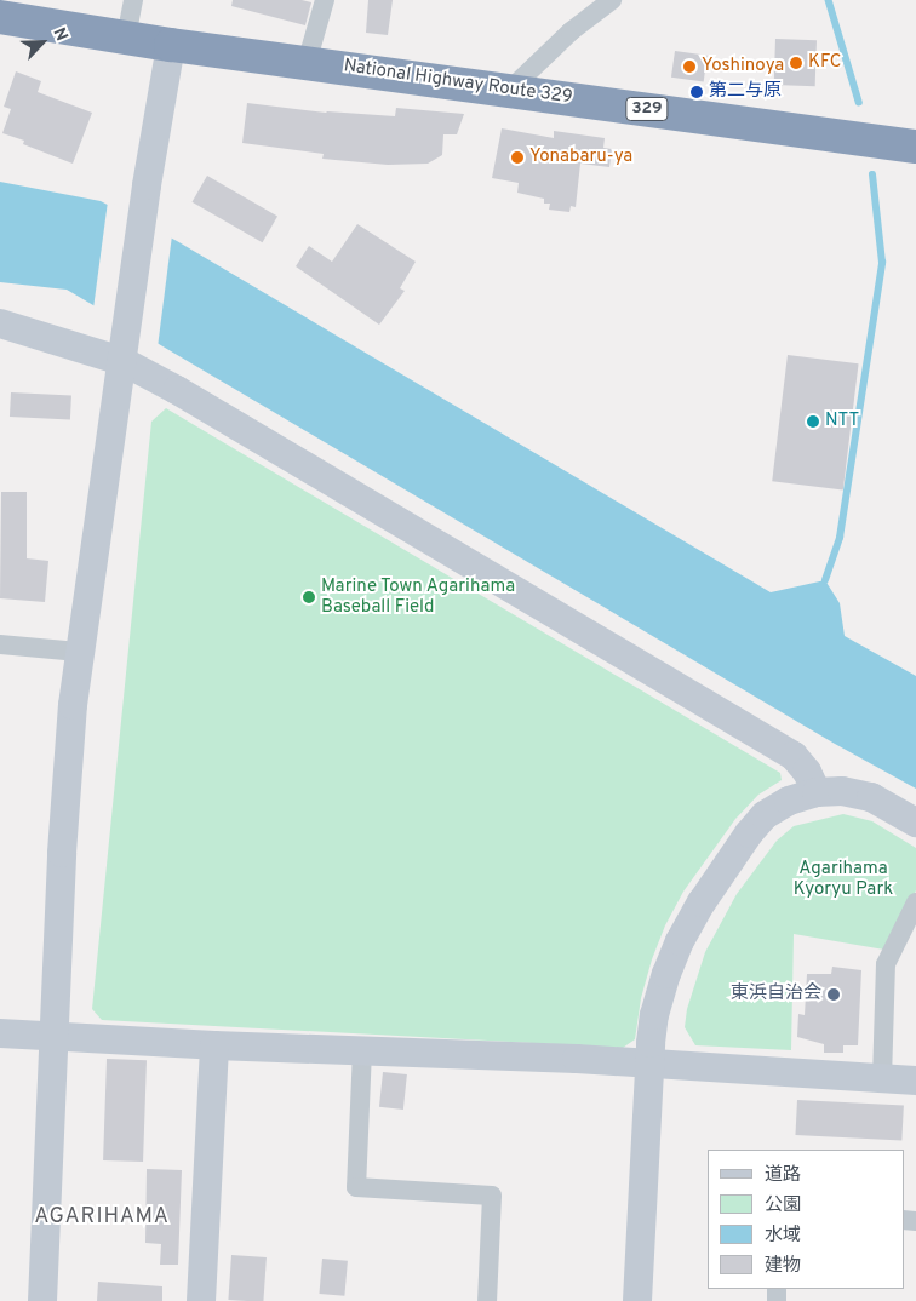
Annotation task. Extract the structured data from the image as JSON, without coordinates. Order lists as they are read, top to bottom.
{
  "streets": {
    "highway": ["National Highway Route 329", "329"]
  },
  "districts": ["AGARIHAMA"],
  "parks": ["Agarihama Kyoryu Park"],
  "places": [
    "KFC",
    "Yoshinoya",
    "第二与原",
    "Yonabaru-ya",
    "NTT",
    "Marine Town Agarihama Baseball Field",
    "東浜自治会"
  ],
  "legend": [
    "道路",
    "公園",
    "水域",
    "建物"
  ],
  "north": "top right"
}
